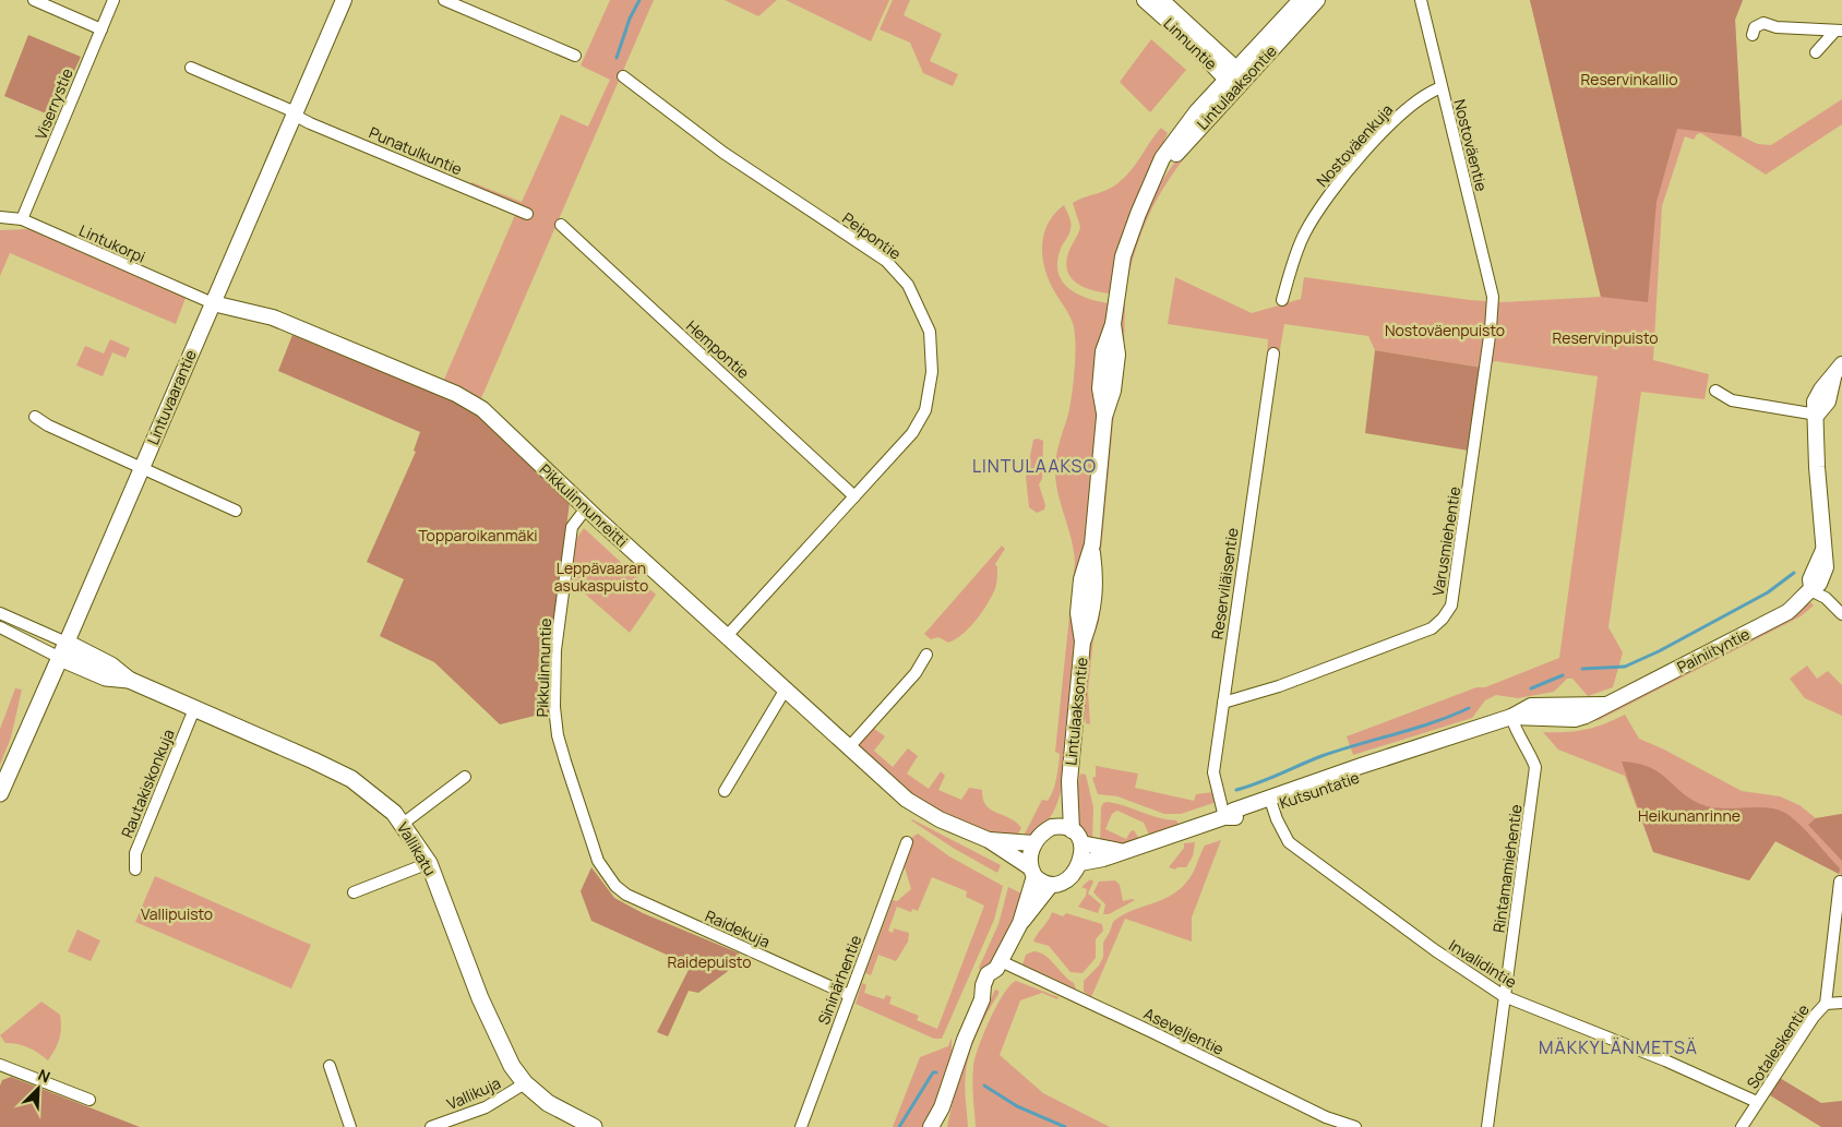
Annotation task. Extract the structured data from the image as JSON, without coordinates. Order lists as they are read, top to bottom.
{
  "streets": {
    "main road": ["Lintuvaarantie", "Vallikatu"],
    "street": [
      "Linnuntie",
      "Lintulaaksontie",
      "Viserrystie",
      "Nostoväenkuja",
      "Nostoväentie",
      "Punatulkuntie",
      "Peipontie",
      "Lintukorpi",
      "Hempontie",
      "Pikkulinnunreitti",
      "Varusmiehentie",
      "Reserviläisentie",
      "Painiityntie",
      "Pikkulinnuntie",
      "Rautakiskonkuja",
      "Kutsuntatie",
      "Rintamamiehentie",
      "Raidekuja",
      "Invalidintie",
      "Sininärhentie",
      "Aseveljentie",
      "Sotaleskentie",
      "Vallikuja"
    ]
  },
  "crossings": [
    ["Linnuntie", "Lintulaaksontie"],
    ["Lintulaaksontie", "Pikkulinnunreitti"],
    ["Lintulaaksontie", "Kutsuntatie"],
    ["Viserrystie", "Lintukorpi"],
    ["Nostoväenkuja", "Nostoväentie"],
    ["Nostoväentie", "Varusmiehentie"],
    ["Punatulkuntie", "Lintuvaarantie"],
    ["Peipontie", "Hempontie"],
    ["Peipontie", "Pikkulinnunreitti"],
    ["Lintukorpi", "Lintuvaarantie"],
    ["Lintukorpi", "Pikkulinnunreitti"],
    ["Lintuvaarantie", "Pikkulinnunreitti"],
    ["Lintuvaarantie", "Vallikatu"],
    ["Pikkulinnunreitti", "Pikkulinnuntie"],
    ["Pikkulinnunreitti", "Kutsuntatie"],
    ["Varusmiehentie", "Reserviläisentie"],
    ["Reserviläisentie", "Kutsuntatie"],
    ["Painiityntie", "Kutsuntatie"],
    ["Painiityntie", "Rintamamiehentie"],
    ["Pikkulinnuntie", "Raidekuja"],
    ["Rautakiskonkuja", "Vallikatu"],
    ["Kutsuntatie", "Rintamamiehentie"],
    ["Kutsuntatie", "Invalidintie"],
    ["Vallikatu", "Vallikuja"],
    ["Rintamamiehentie", "Invalidintie"],
    ["Raidekuja", "Sininärhentie"],
    ["Invalidintie", "Sotaleskentie"]
  ],
  "districts": ["LINTULAAKSO", "MÄKKYLÄNMETSÄ"],
  "parks": [
    "Reservinkallio",
    "Nostoväenpuisto",
    "Reservinpuisto",
    "Topparoikanmäki",
    "Leppävaaran asukaspuisto",
    "Heikunanrinne",
    "Vallipuisto",
    "Raidepuisto"
  ],
  "north": "top right"
}
